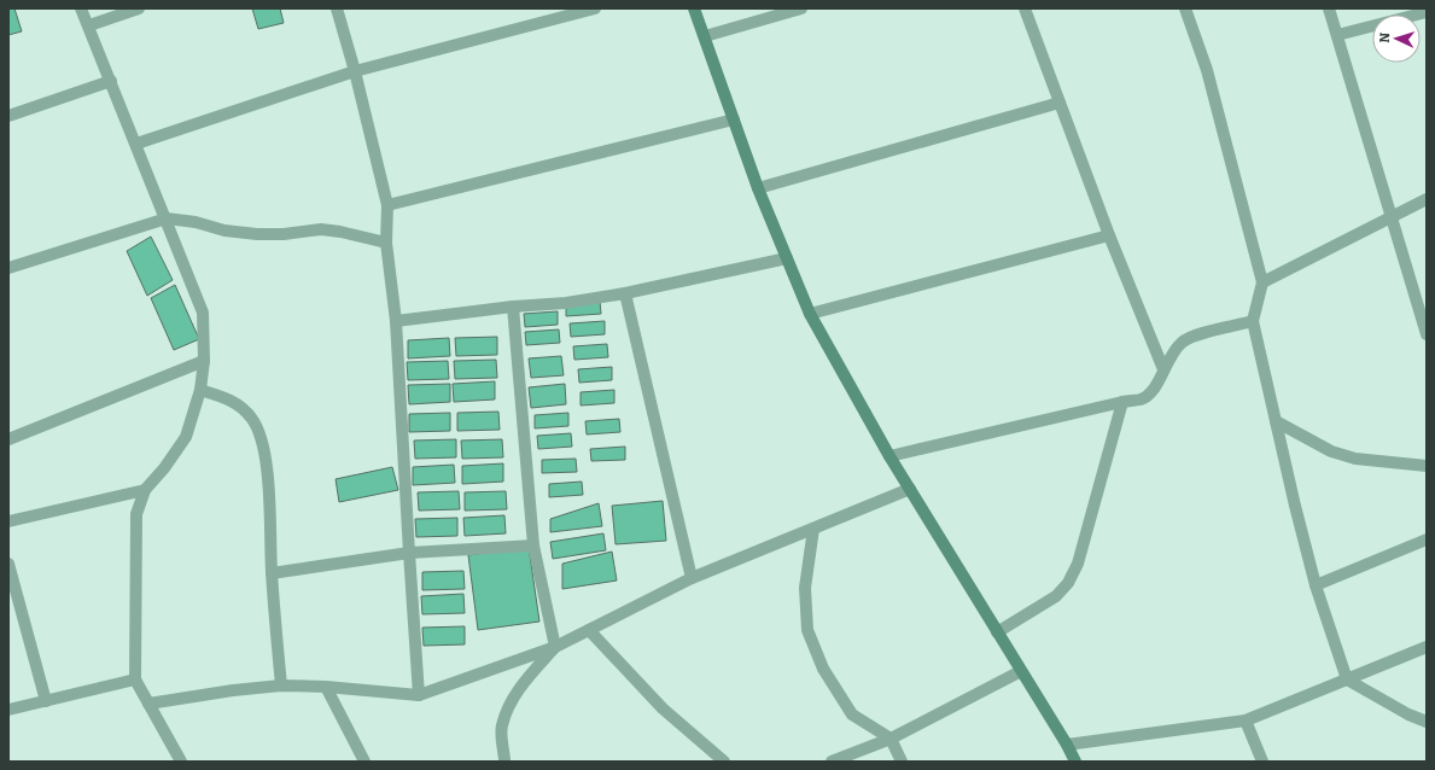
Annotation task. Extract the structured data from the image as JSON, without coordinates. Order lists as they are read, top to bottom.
{
  "north": "left"
}
